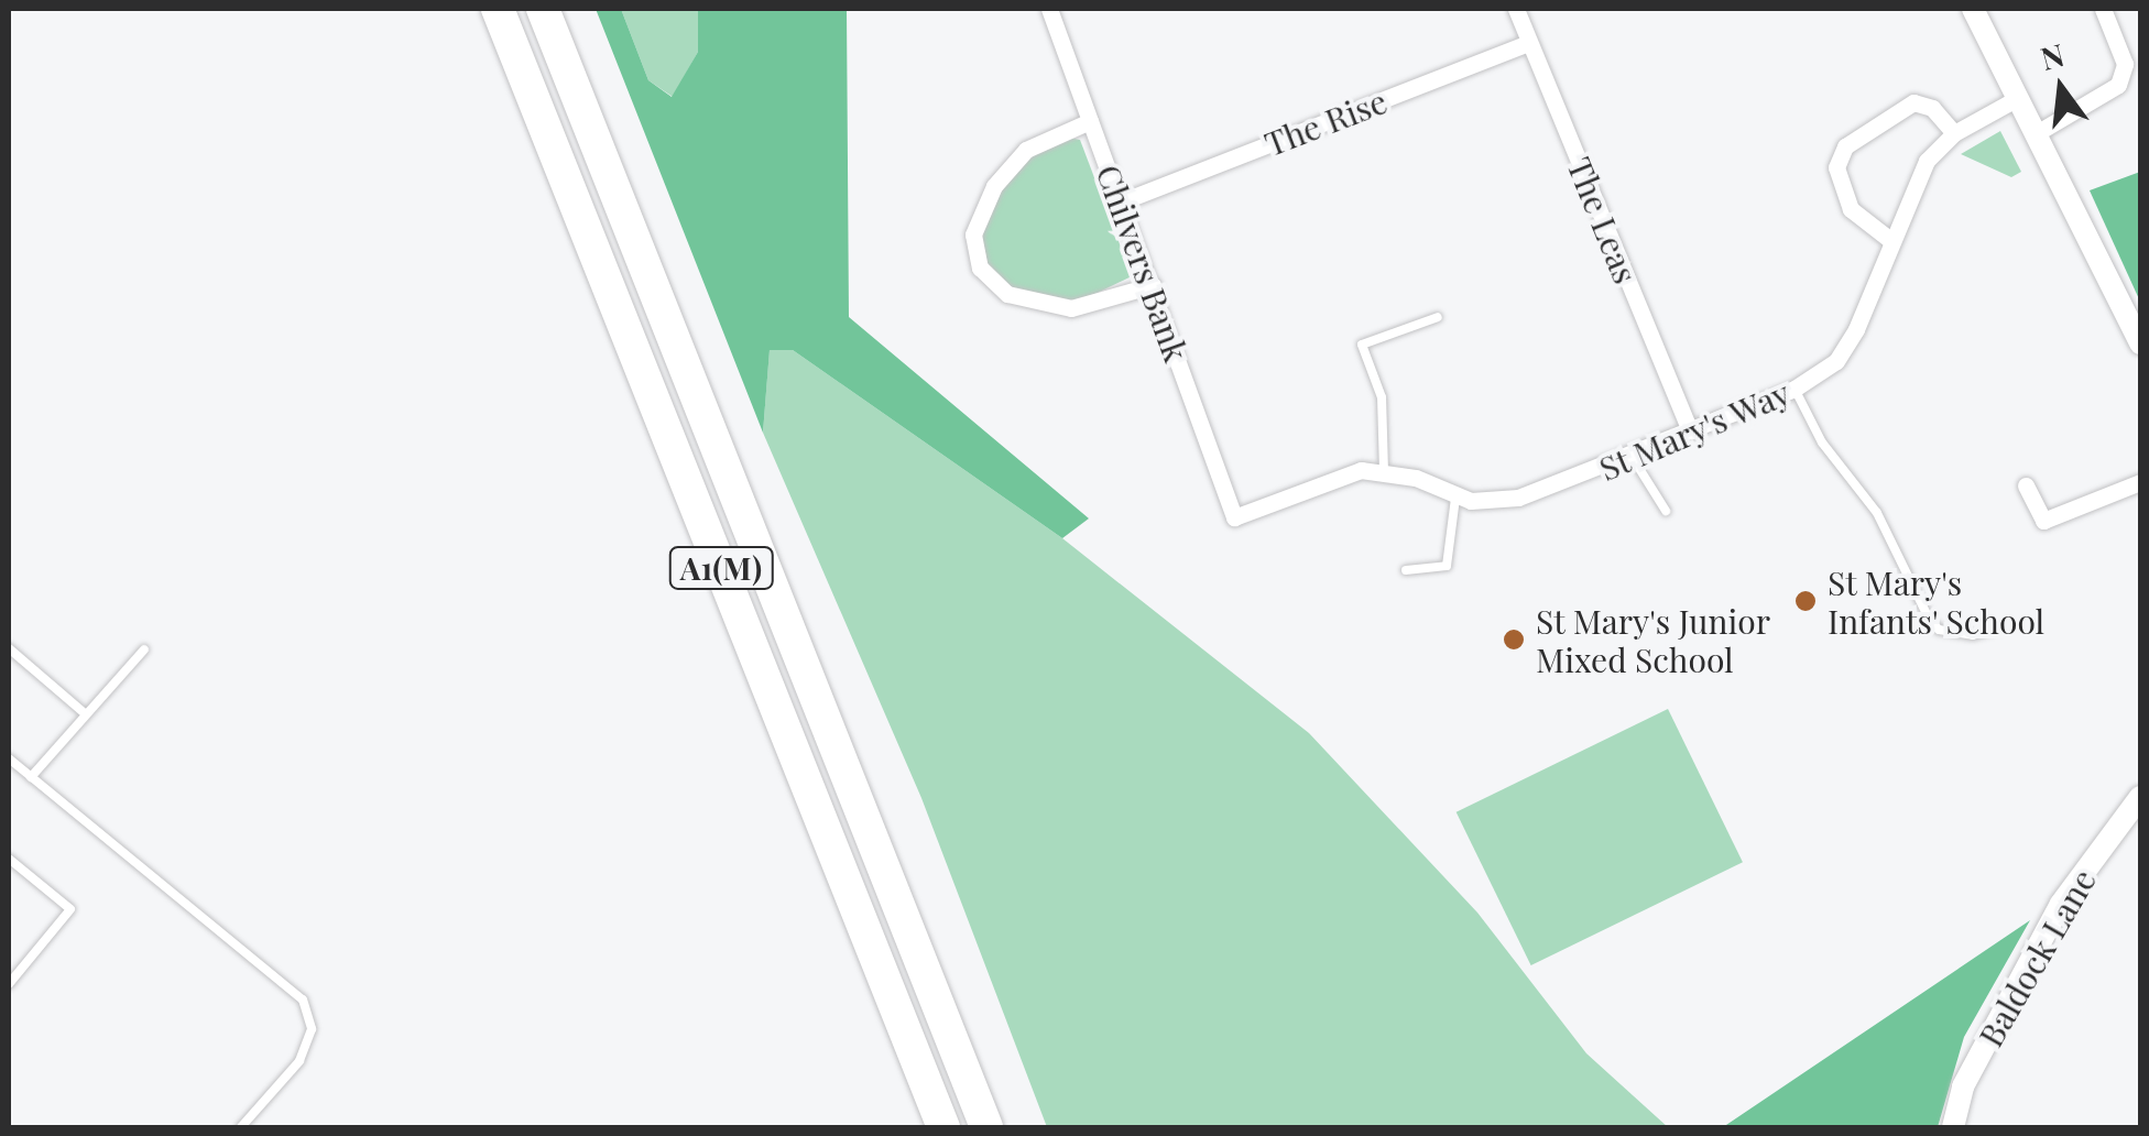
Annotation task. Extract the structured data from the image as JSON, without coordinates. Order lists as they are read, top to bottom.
{
  "streets": {
    "highway": ["A1(M)"],
    "street": [
      "The Rise",
      "The Leas",
      "Chilvers Bank",
      "St Mary's Way",
      "Baldock Lane"
    ]
  },
  "crossings": [
    ["The Rise", "The Leas"],
    ["The Rise", "Chilvers Bank"],
    ["The Leas", "St Mary's Way"],
    ["Chilvers Bank", "St Mary's Way"]
  ],
  "places": ["St Mary's Infants' School", "St Mary's Junior Mixed School"],
  "north": "top"
}
